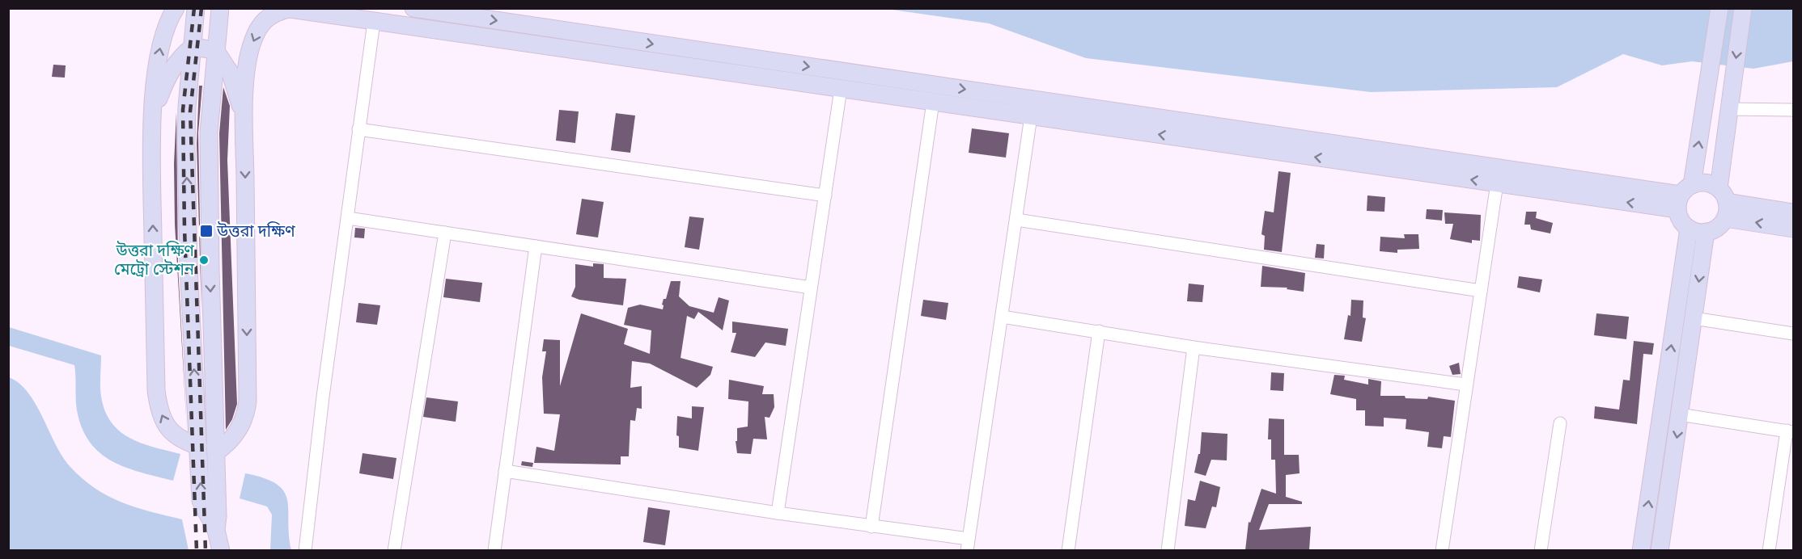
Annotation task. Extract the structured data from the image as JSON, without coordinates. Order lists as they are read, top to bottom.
{
  "places": {
    "transit": ["উত্তরা দক্ষিণ"],
    "other": ["উত্তরা দক্ষিণ মেট্রো স্টেশন"]
  }
}
